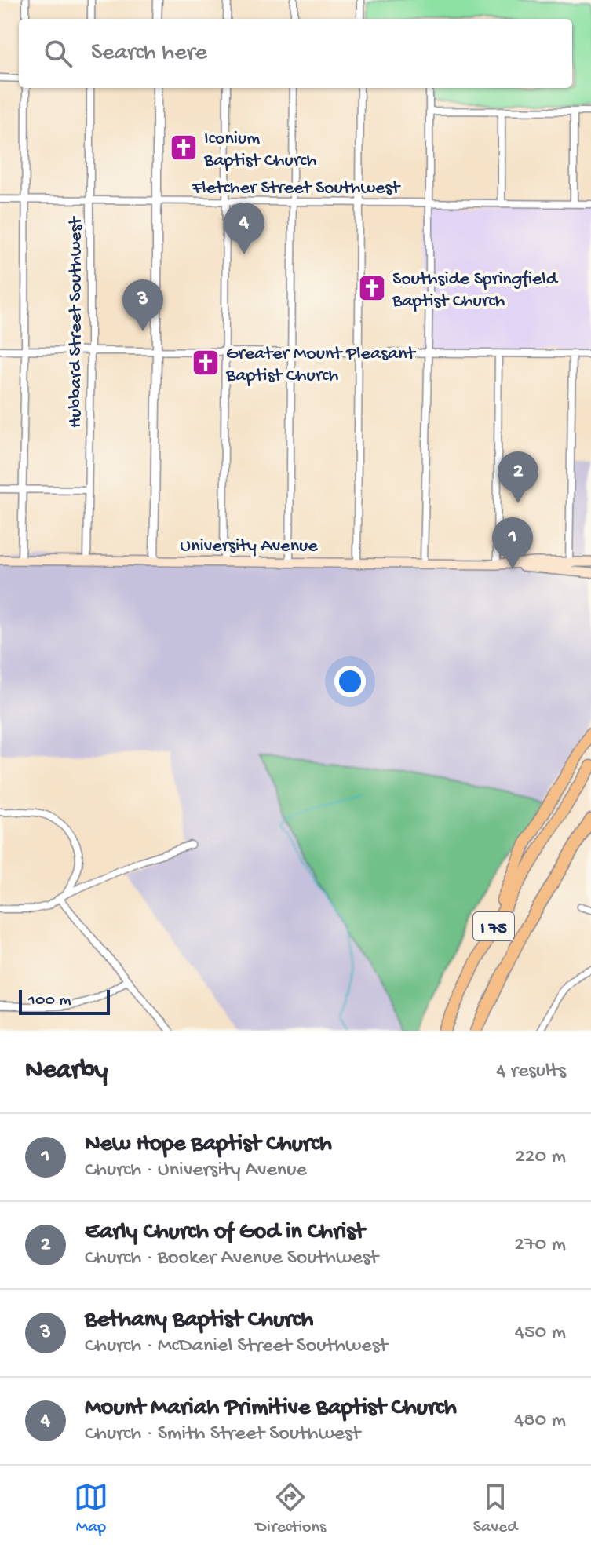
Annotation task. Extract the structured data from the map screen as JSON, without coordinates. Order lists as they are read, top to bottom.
{
  "streets": {
    "highway": ["I 75"],
    "main road": ["University Avenue"],
    "street": ["Fletcher Street Southwest", "Hubbard Street Southwest"]
  },
  "crossings": [
    ["Fletcher Street Southwest", "Hubbard Street Southwest"],
    ["Hubbard Street Southwest", "University Avenue"]
  ],
  "places": {
    "church": ["Iconium Baptist Church", "Southside Springfield Baptist Church", "Greater Mount Pleasant Baptist Church"]
  },
  "scale_bar": "100 m",
  "page": {
    "search": "Search here",
    "pins": [
      "4",
      "3",
      "2",
      "1"
    ],
    "scale": "100 m",
    "heading": ["Nearby", "4 results"],
    "list": [
      {
        "mark": "1",
        "name": "New Hope Baptist Church",
        "note": "Church · University Avenue",
        "value": "220 m"
      },
      {
        "mark": "2",
        "name": "Early Church of God in Christ",
        "note": "Church · Booker Avenue Southwest",
        "value": "270 m"
      },
      {
        "mark": "3",
        "name": "Bethany Baptist Church",
        "note": "Church · McDaniel Street Southwest",
        "value": "450 m"
      },
      {
        "mark": "4",
        "name": "Mount Mariah Primitive Baptist Church",
        "note": "Church · Smith Street Southwest",
        "value": "480 m"
      }
    ],
    "nav": ["Map", "Directions", "Saved"]
  }
}
